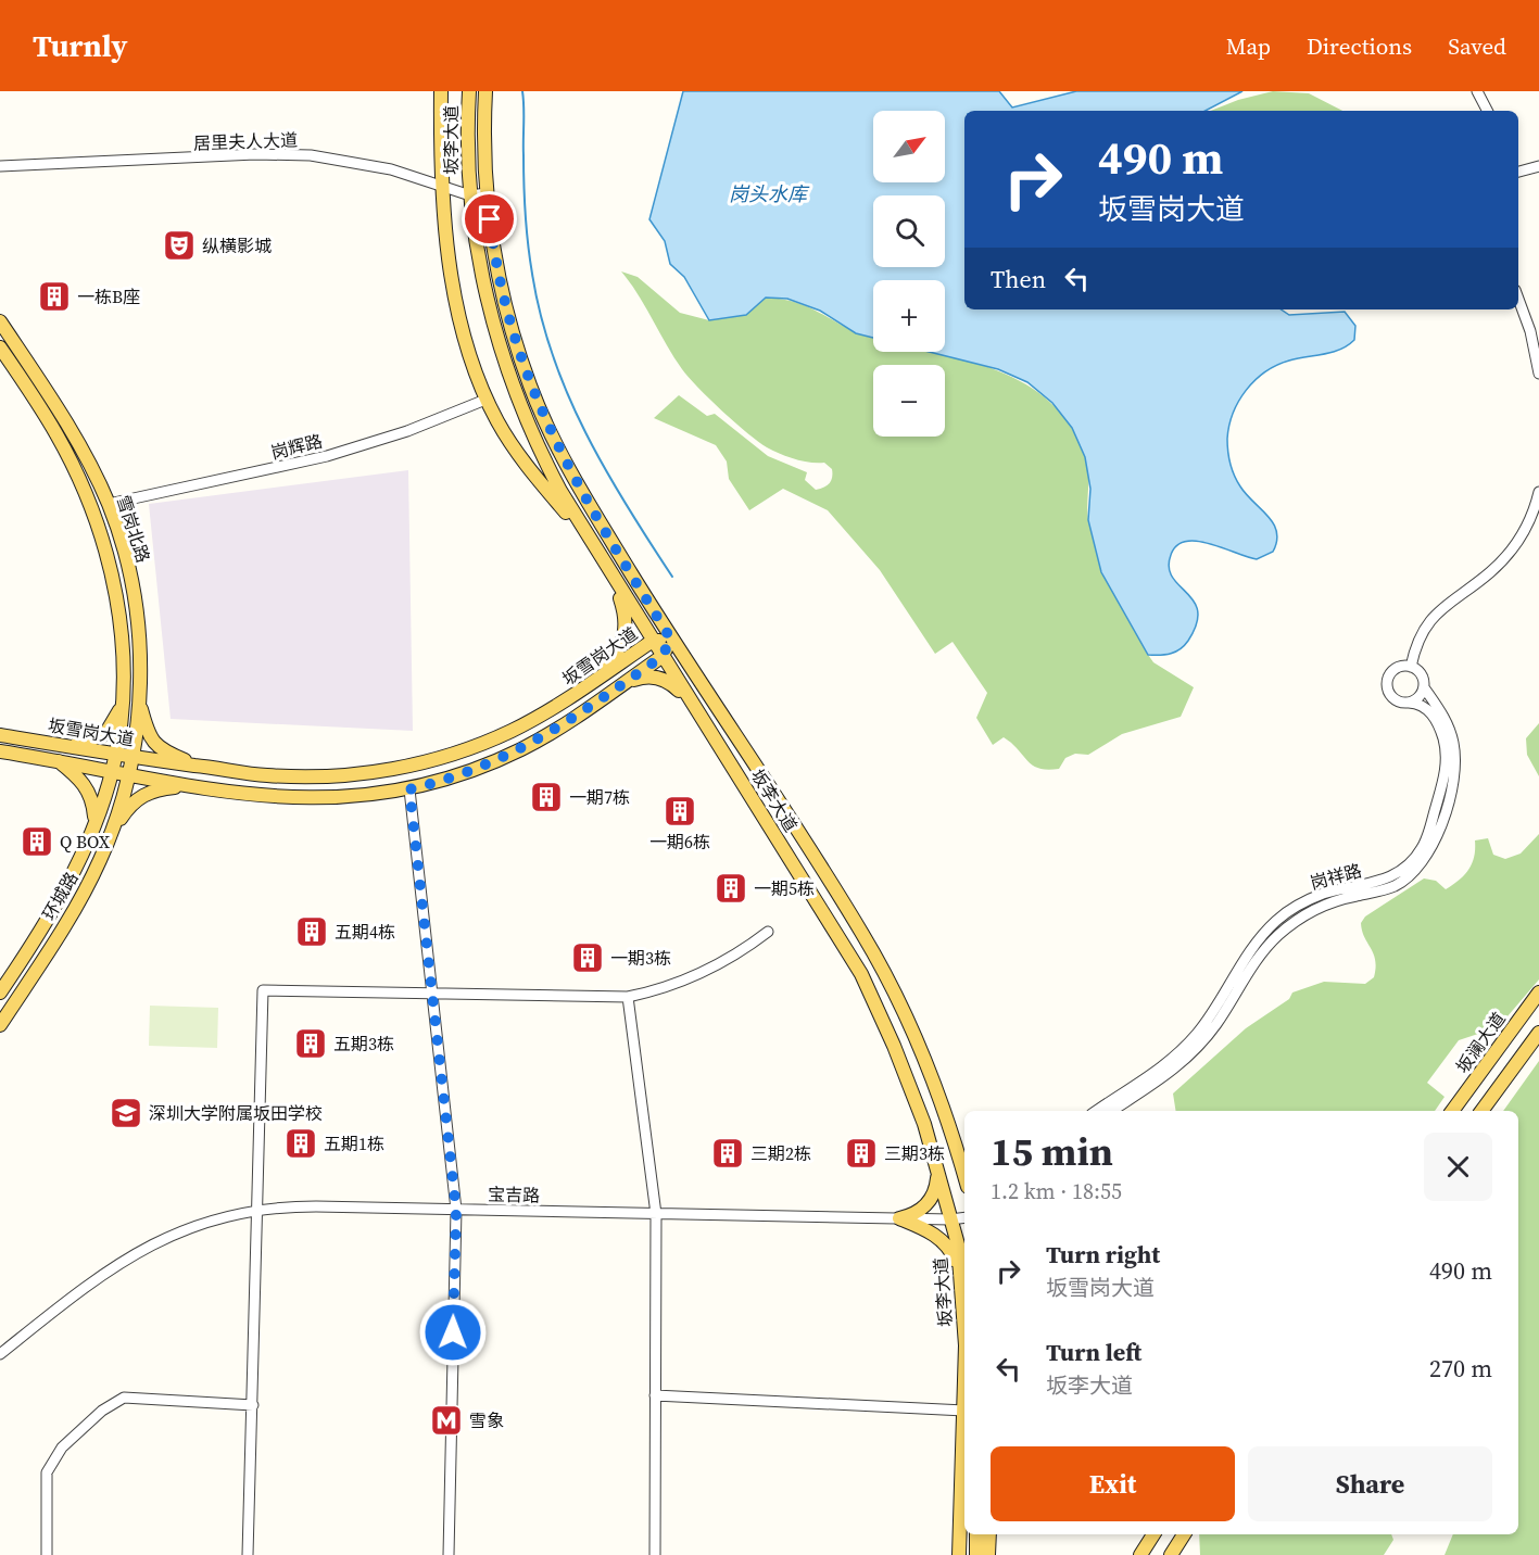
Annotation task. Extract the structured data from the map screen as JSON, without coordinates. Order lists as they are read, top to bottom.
{
  "streets": {
    "main road": [
      "坂李大道",
      "雪岗北路",
      "坂雪岗大道",
      "环城路",
      "坂澜大道"
    ],
    "street": [
      "居里夫人大道",
      "岗辉路",
      "岗祥路",
      "宝吉路"
    ]
  },
  "crossings": [
    ["坂李大道", "居里夫人大道"],
    ["坂李大道", "坂雪岗大道"],
    ["坂李大道", "宝吉路"],
    ["岗辉路", "雪岗北路"],
    ["雪岗北路", "坂雪岗大道"],
    ["雪岗北路", "环城路"],
    ["坂雪岗大道", "环城路"]
  ],
  "water": ["岗头水库"],
  "places": {
    "theatre": ["纵横影城"],
    "building": [
      "一栋B座",
      "一期7栋",
      "一期6栋",
      "Q BOX",
      "一期5栋",
      "五期4栋",
      "一期3栋",
      "五期3栋",
      "五期1栋",
      "三期2栋",
      "三期3栋"
    ],
    "school or university": ["深圳大学附属坂田学校"],
    "metro station": ["雪象"]
  },
  "north": "top right",
  "page": {
    "header": "Turnly",
    "nav": ["Map", "Directions", "Saved"],
    "map_buttons": ["+", "−"],
    "turn": ["490 m", "坂雪岗大道"],
    "then": "Then",
    "heading": ["15 min", "1.2 km · 18:55"],
    "list": [
      {
        "name": "Turn right",
        "note": "坂雪岗大道",
        "value": "490 m"
      },
      {
        "name": "Turn left",
        "note": "坂李大道",
        "value": "270 m"
      }
    ],
    "buttons": ["Exit", "Share"]
  }
}
